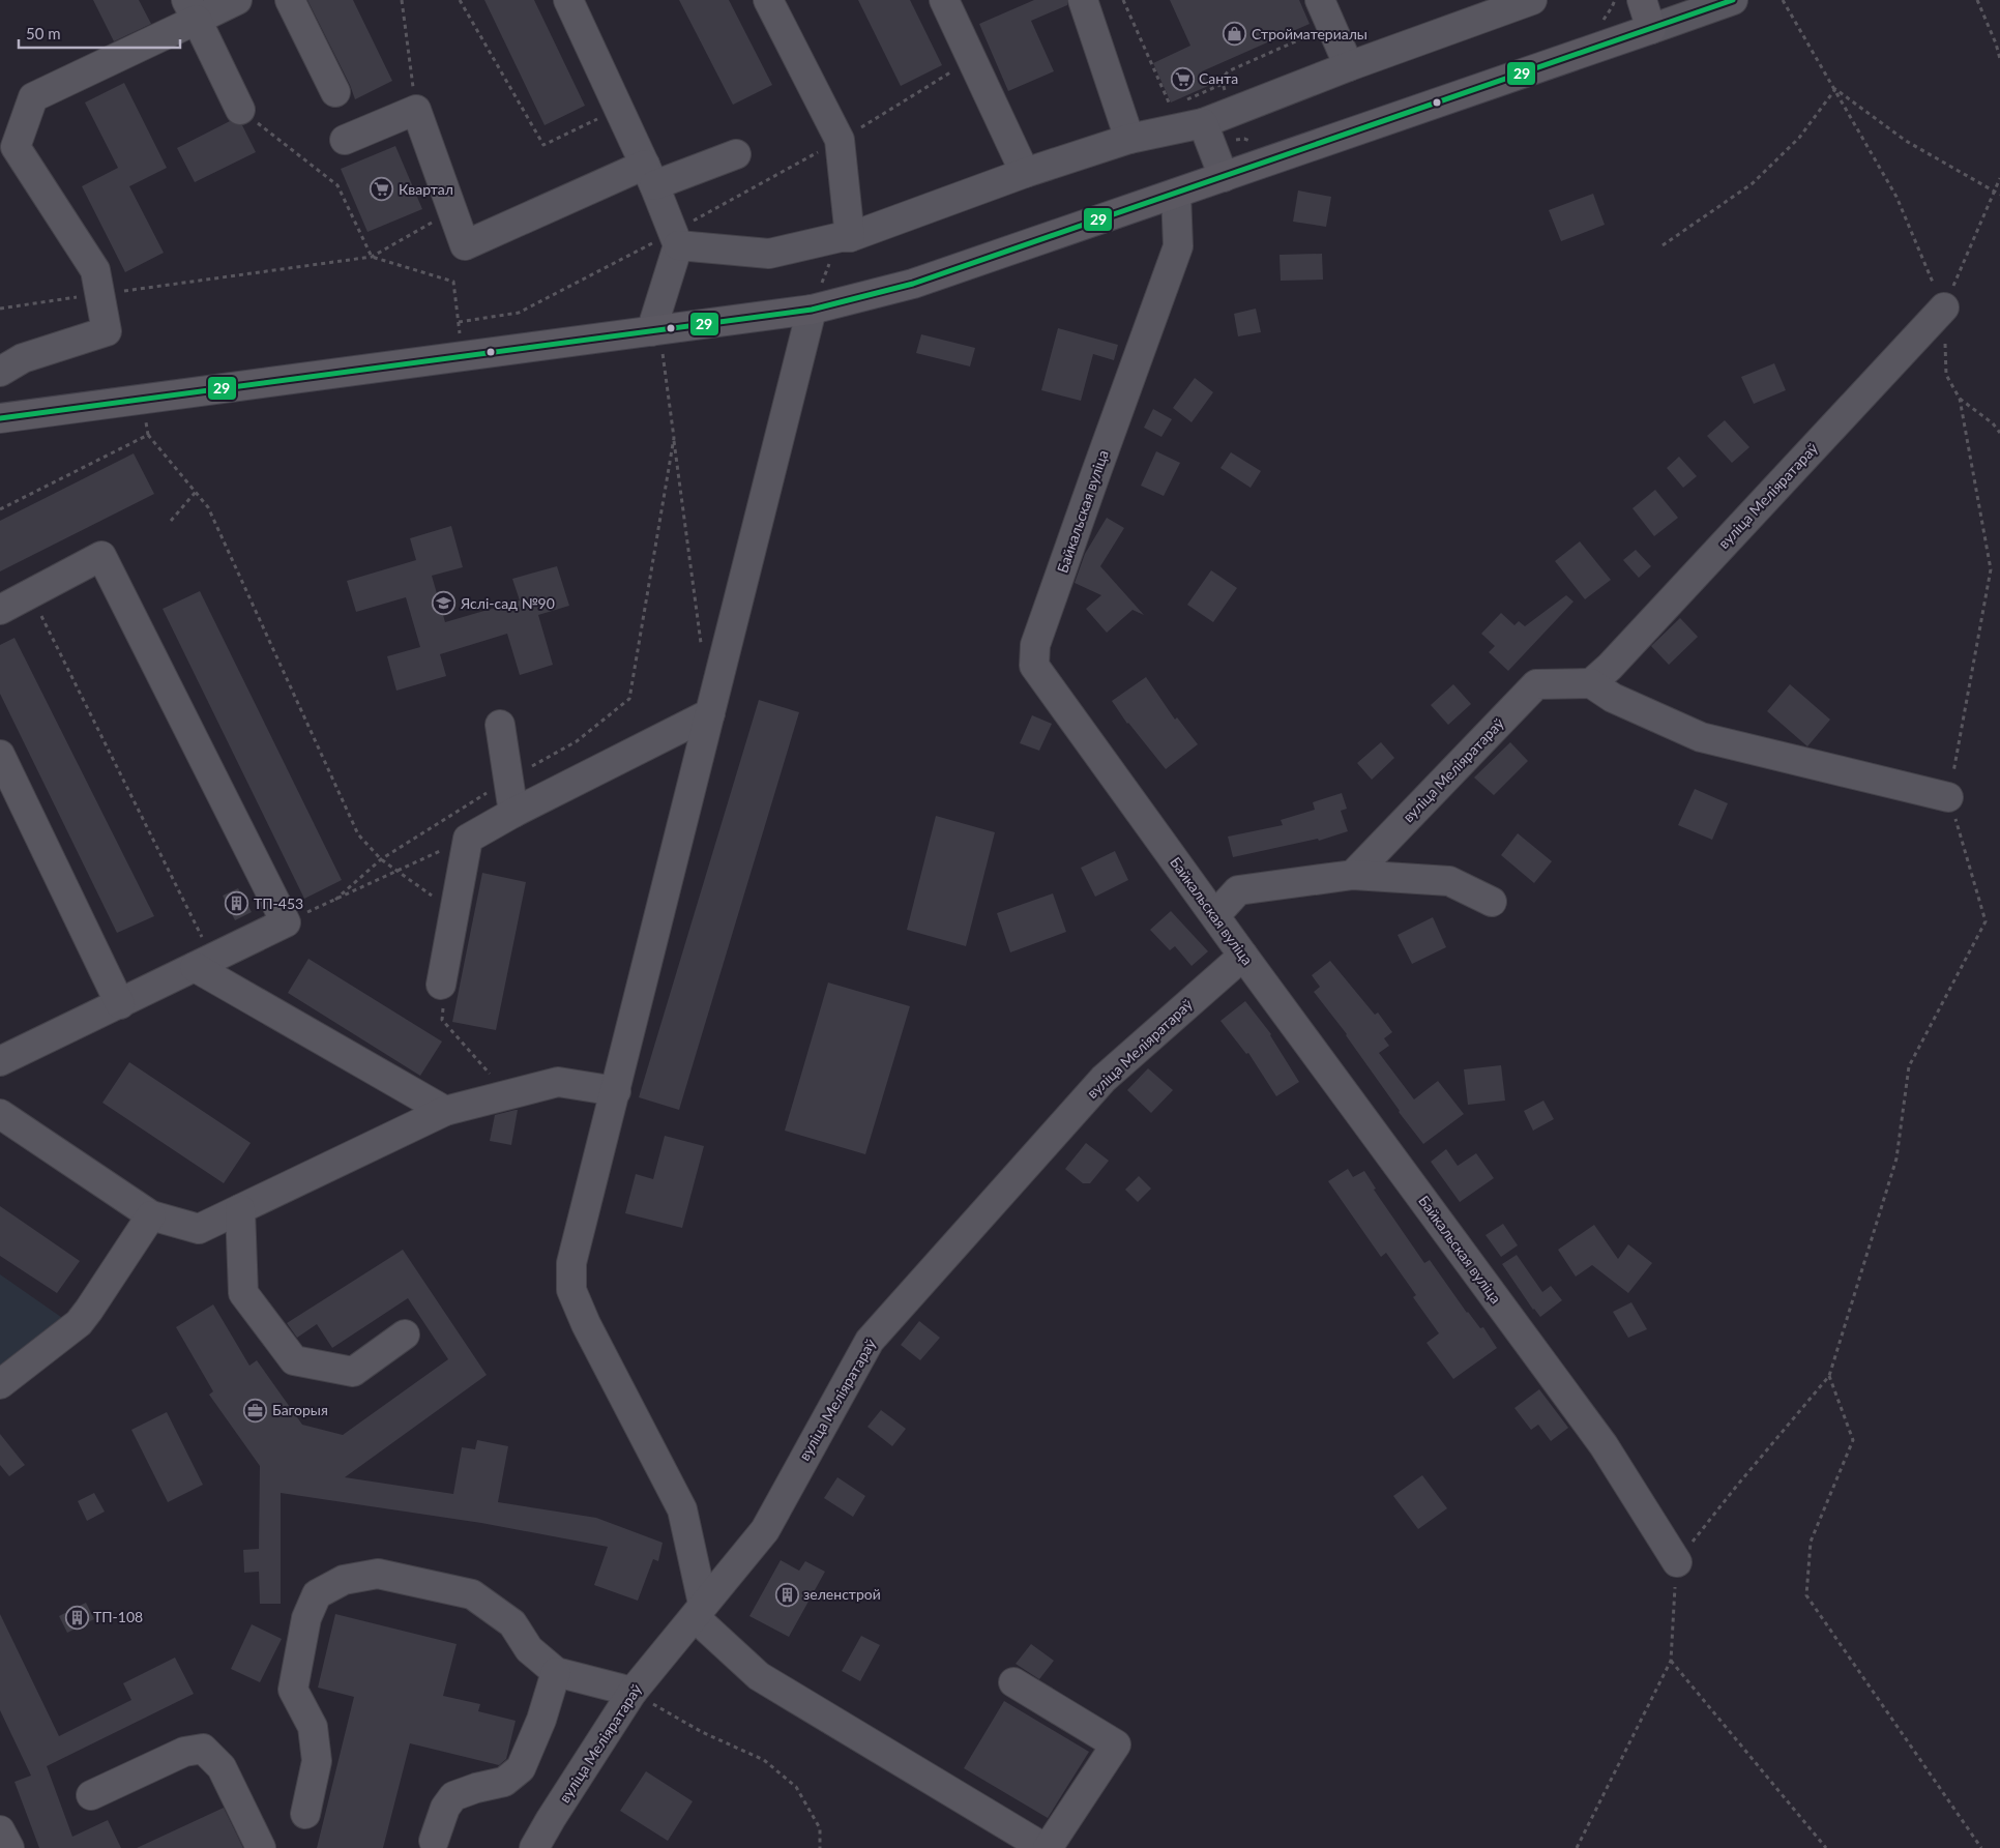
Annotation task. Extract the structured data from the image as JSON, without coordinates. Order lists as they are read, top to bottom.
{
  "streets": {
    "street": ["вуліца Меліяратараў", "Байкальская вуліца"]
  },
  "crossings": [
    ["вуліца Меліяратараў", "Байкальская вуліца"]
  ],
  "places": {
    "shop": ["Стройматериалы"],
    "supermarket": ["Санта", "Квартал"],
    "school or university": ["Яслі-сад №90"],
    "building": ["ТП-453", "зеленстрой", "ТП-108"],
    "office": ["Багорыя"]
  },
  "lines": ["transit line 29"],
  "scale_bar": "50 m"
}
